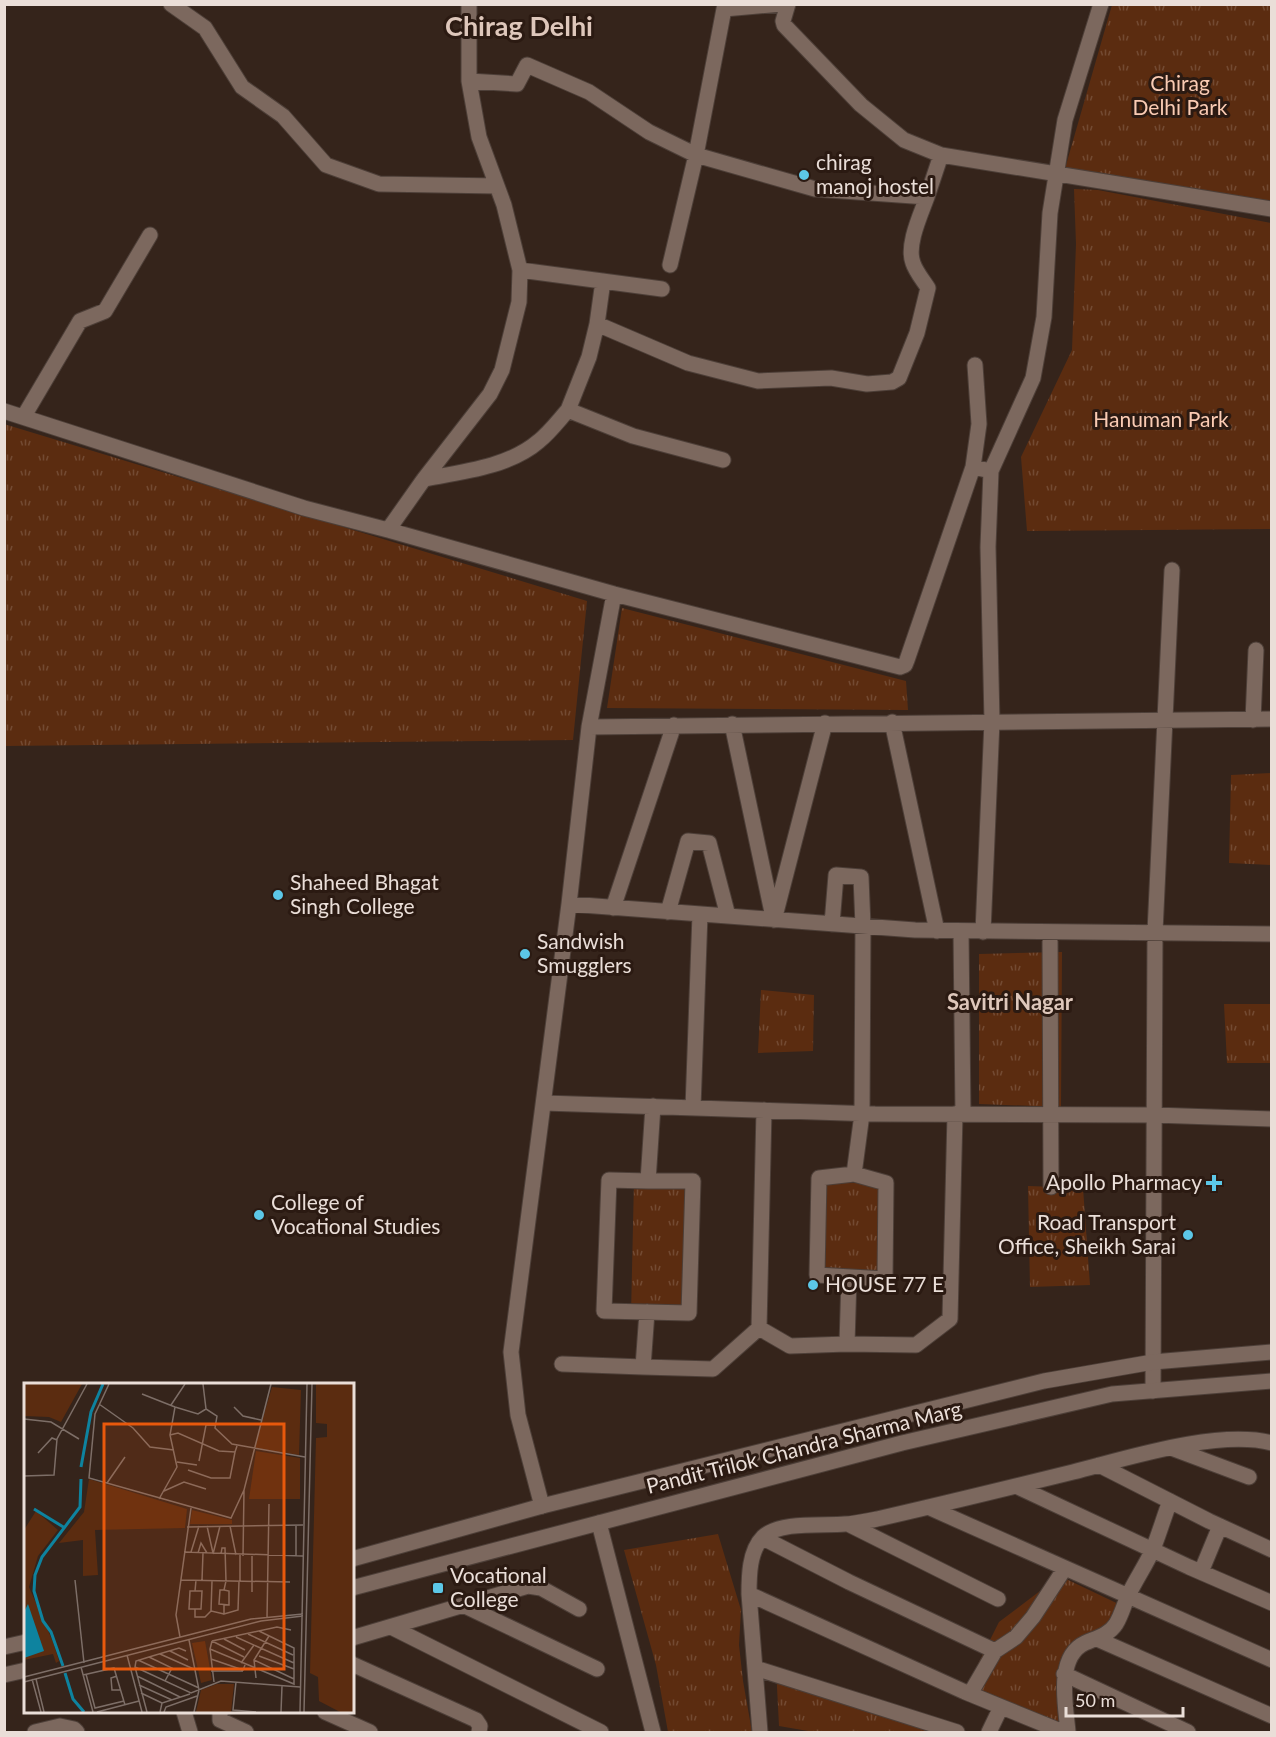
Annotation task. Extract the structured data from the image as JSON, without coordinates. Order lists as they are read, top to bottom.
{
  "streets": {
    "street": ["Pandit Trilok Chandra Sharma Marg"]
  },
  "districts": ["Chirag Delhi", "Savitri Nagar"],
  "parks": ["Chirag Delhi Park", "Hanuman Park"],
  "places": {
    "other": [
      "chirag manoj hostel",
      "Shaheed Bhagat Singh College",
      "Sandwish Smugglers",
      "College of Vocational Studies",
      "Road Transport Office, Sheikh Sarai",
      "HOUSE 77 E"
    ],
    "health": ["Apollo Pharmacy"],
    "transit": ["Vocational College"]
  },
  "scale_bar": "50 m"
}
